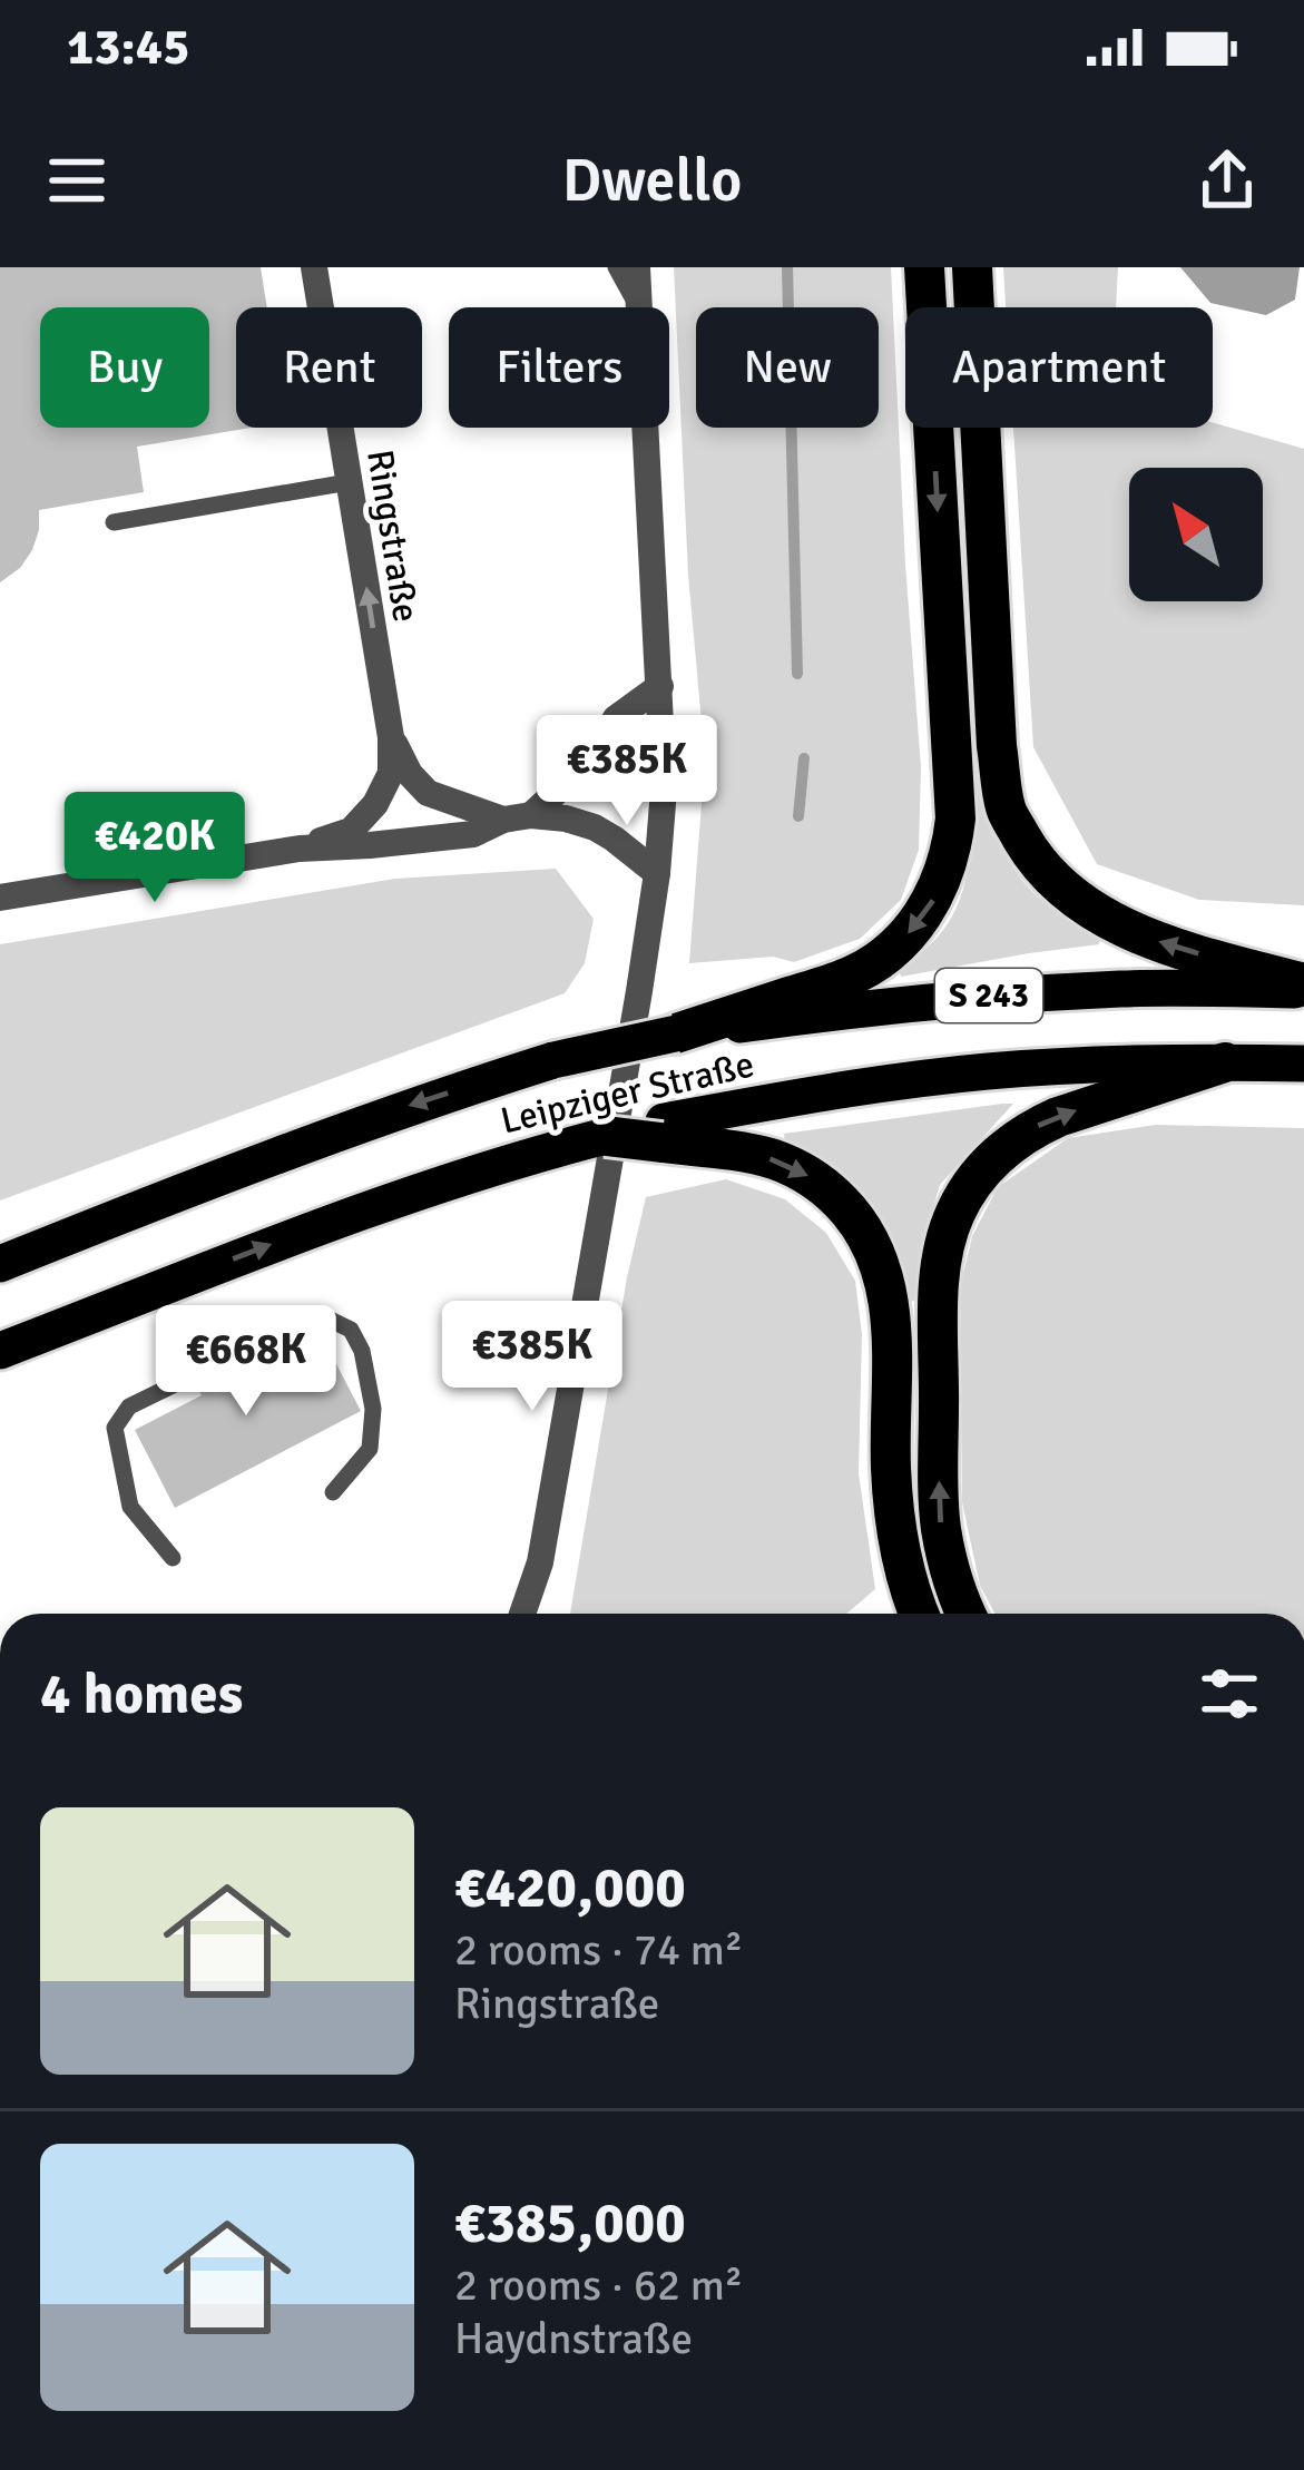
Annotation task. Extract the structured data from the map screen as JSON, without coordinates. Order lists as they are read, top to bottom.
{
  "streets": {
    "highway": ["S 243", "Leipziger Straße"],
    "street": ["Ringstraße"]
  },
  "north": "top left",
  "page": {
    "status": "13:45",
    "header": "Dwello",
    "chip": [
      "Buy",
      "Rent",
      "Filters",
      "New",
      "Apartment"
    ],
    "price": [
      "€385K",
      "€420K",
      "€385K",
      "€668K"
    ],
    "heading": "4 homes",
    "list": [
      {
        "name": "€420,000",
        "note": "2 rooms · 74 m² · Ringstraße"
      },
      {
        "name": "€385,000",
        "note": "2 rooms · 62 m² · Haydnstraße"
      }
    ]
  }
}
